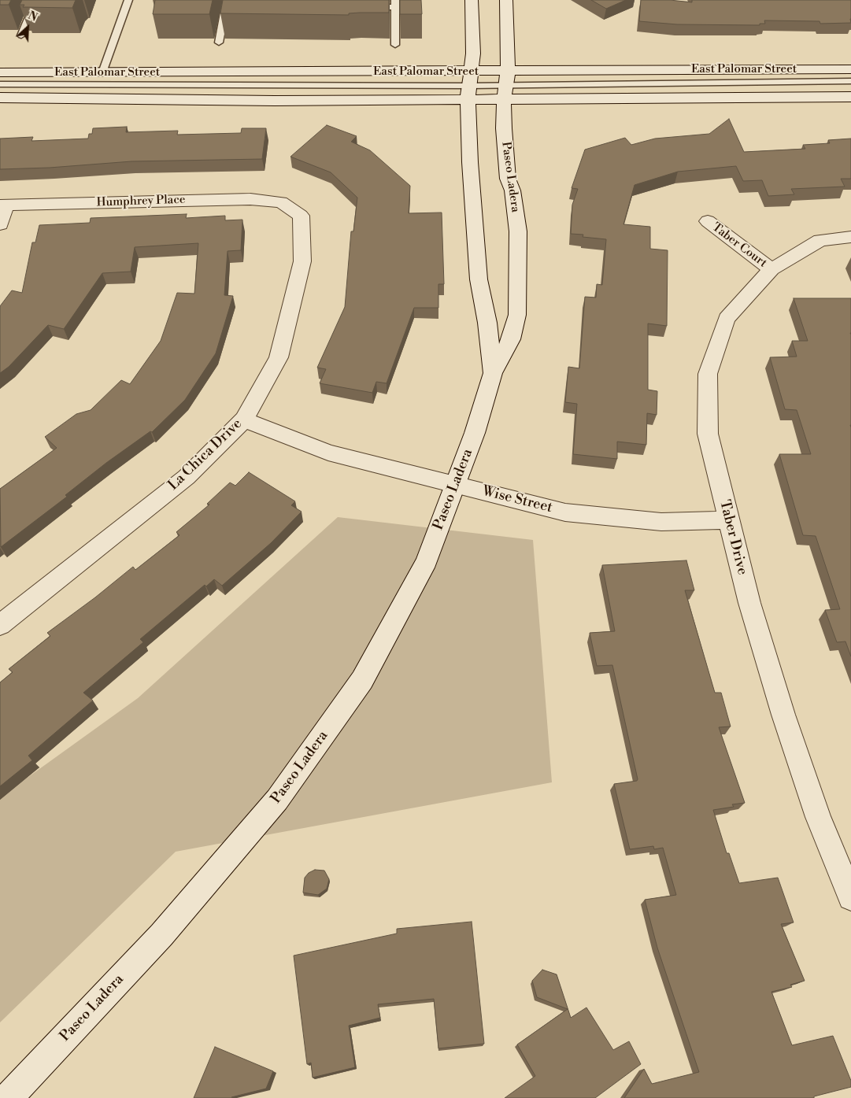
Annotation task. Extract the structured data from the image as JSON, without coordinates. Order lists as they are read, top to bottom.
{
  "streets": {
    "street": [
      "East Palomar Street",
      "Paseo Ladera",
      "Humphrey Place",
      "Taber Court",
      "La Chica Drive",
      "Wise Street",
      "Taber Drive"
    ]
  },
  "crossings": [
    ["East Palomar Street", "Paseo Ladera"],
    ["Paseo Ladera", "Wise Street"],
    ["Humphrey Place", "La Chica Drive"],
    ["Taber Court", "Taber Drive"],
    ["La Chica Drive", "Wise Street"],
    ["Wise Street", "Taber Drive"]
  ],
  "north": "top right"
}
